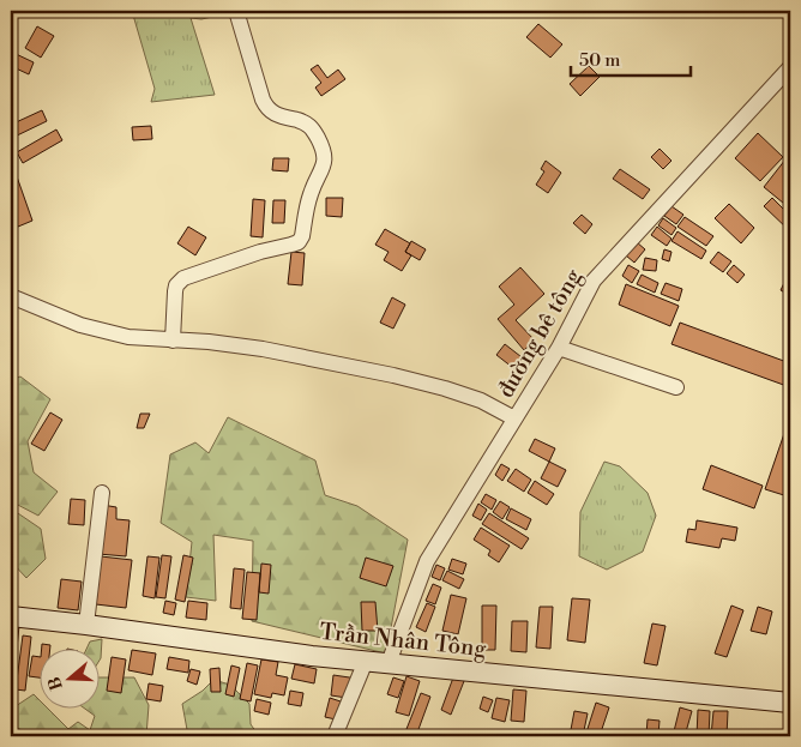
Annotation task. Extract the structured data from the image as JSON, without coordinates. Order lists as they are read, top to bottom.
{
  "streets": {
    "street": ["đường bê tông", "Trần Nhân Tông"]
  },
  "crossings": [
    ["đường bê tông", "Trần Nhân Tông"]
  ],
  "scale_bar": "50 m",
  "north": "left"
}
